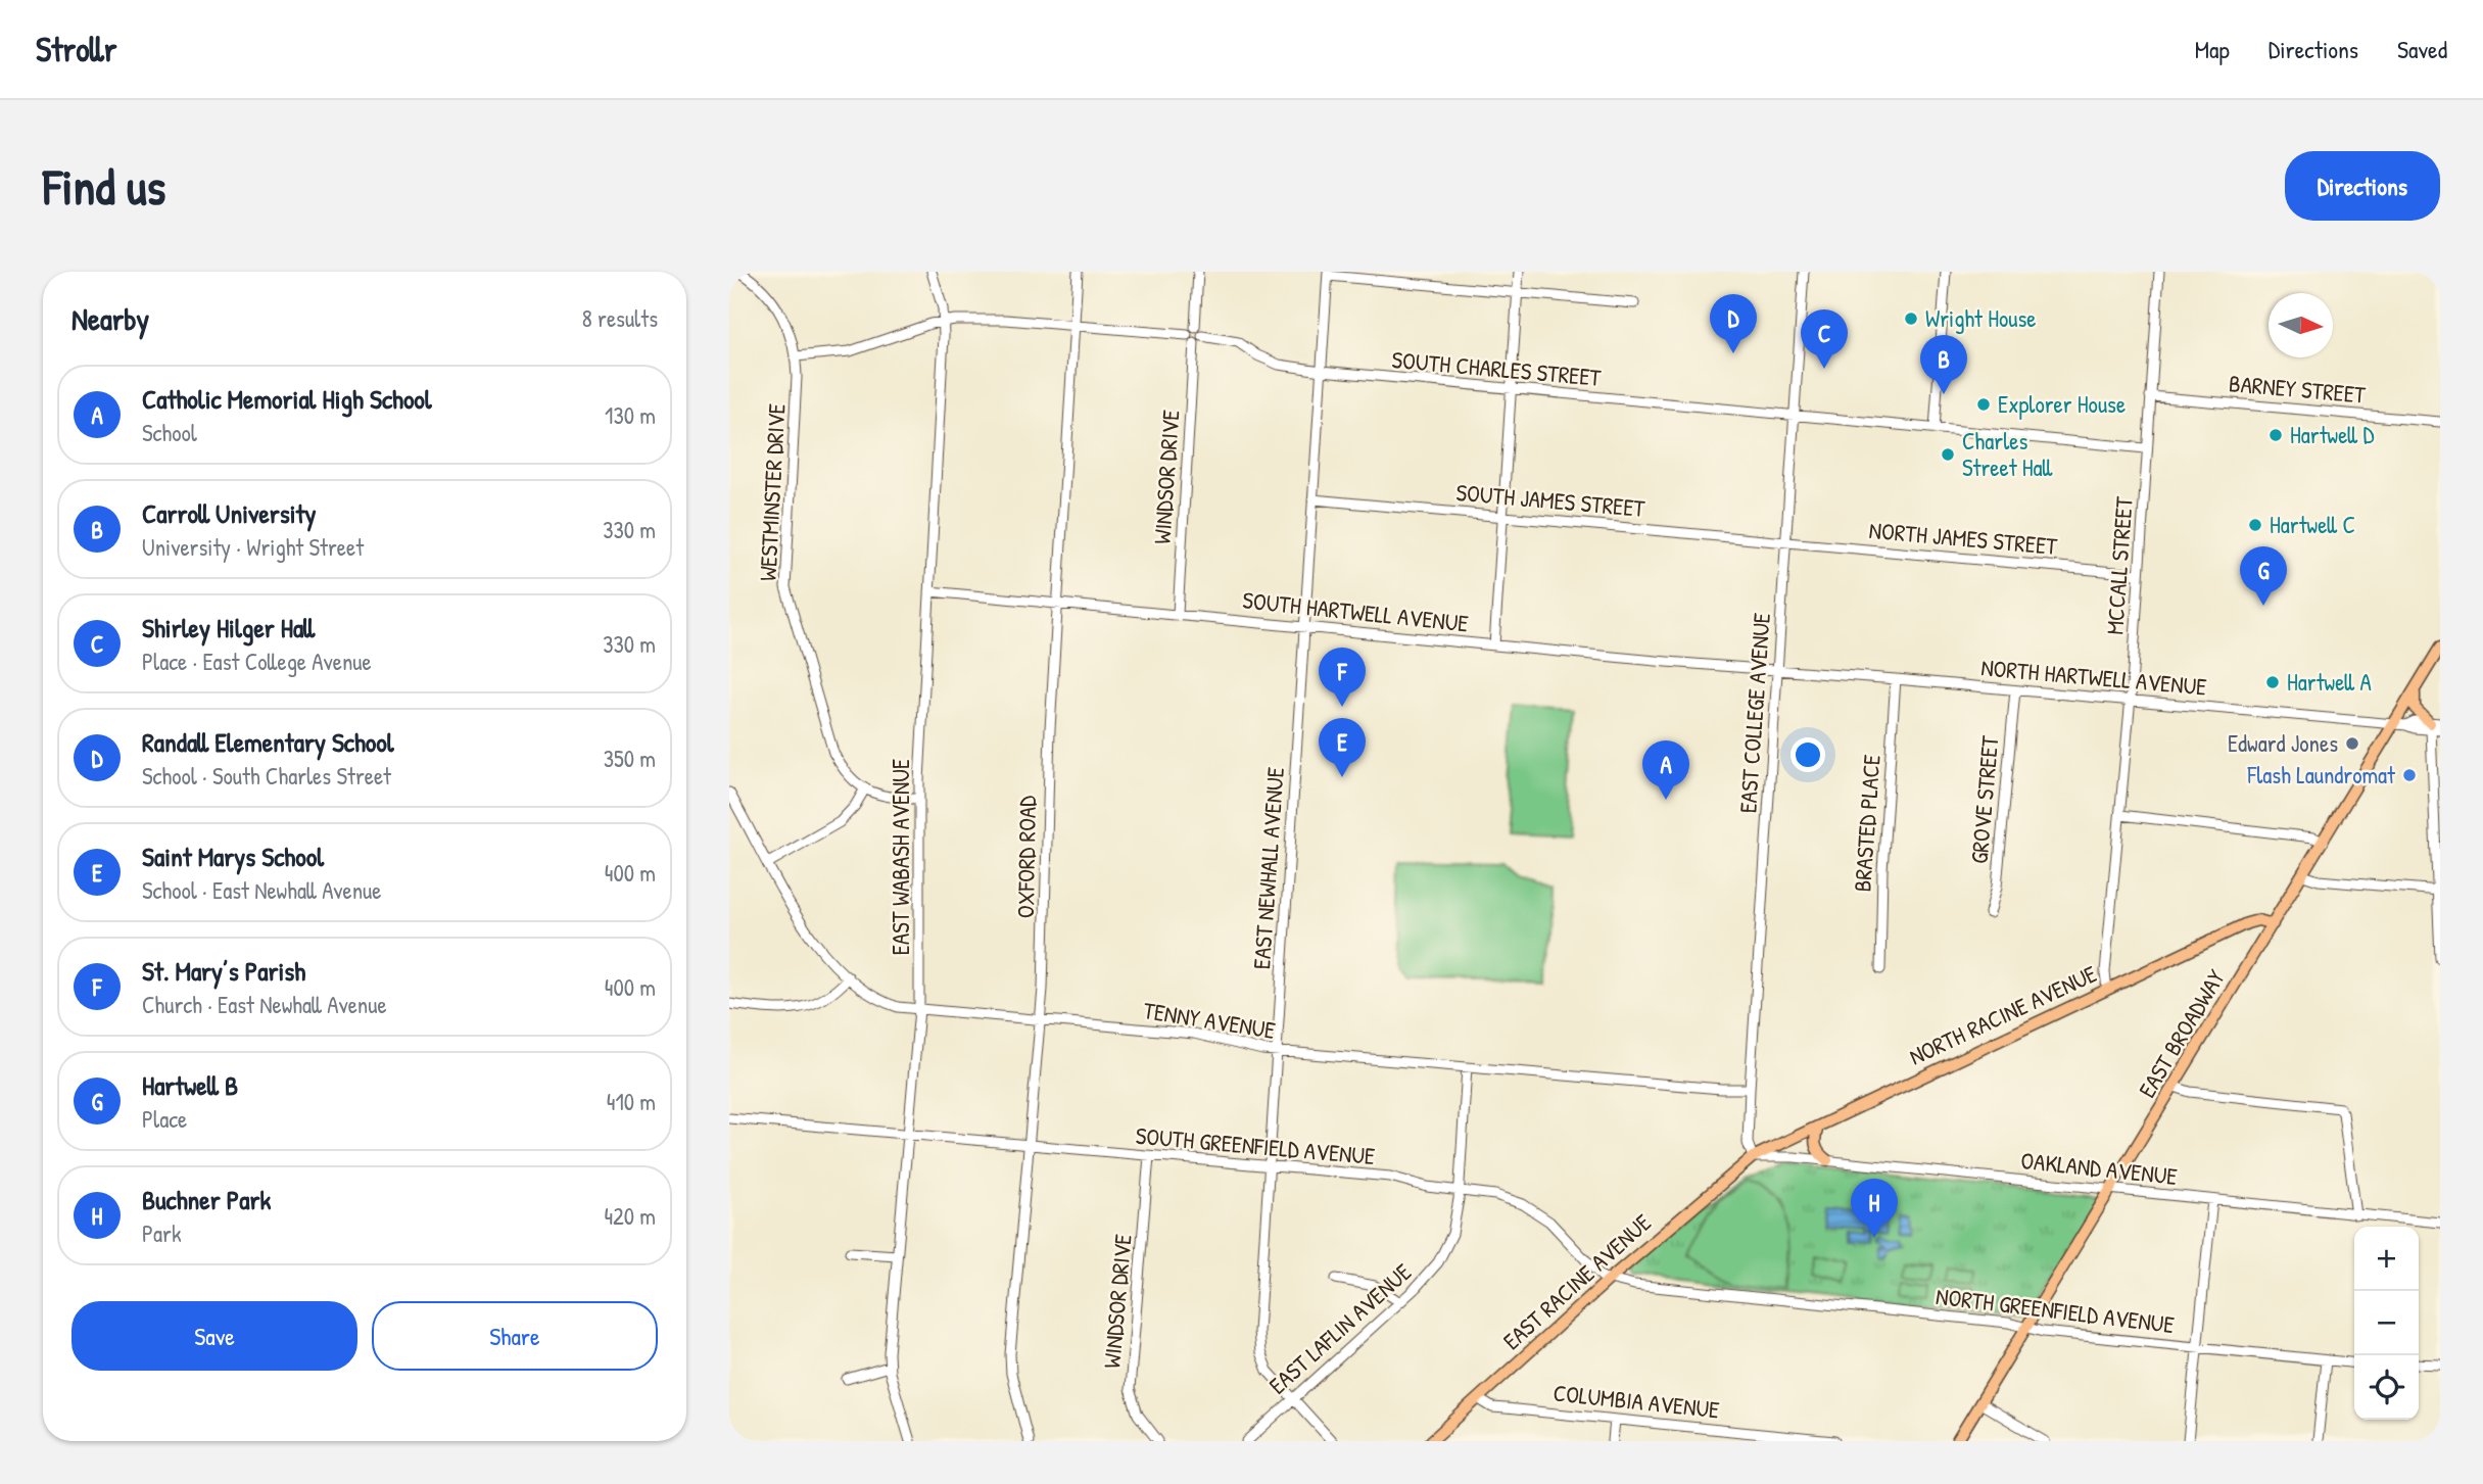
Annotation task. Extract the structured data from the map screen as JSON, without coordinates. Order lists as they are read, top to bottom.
{
  "streets": {
    "main road": ["NORTH RACINE AVENUE", "EAST BROADWAY", "EAST RACINE AVENUE"],
    "street": [
      "SOUTH CHARLES STREET",
      "BARNEY STREET",
      "WINDSOR DRIVE",
      "WESTMINSTER DRIVE",
      "SOUTH JAMES STREET",
      "NORTH JAMES STREET",
      "MCCALL STREET",
      "SOUTH HARTWELL AVENUE",
      "NORTH HARTWELL AVENUE",
      "EAST COLLEGE AVENUE",
      "GROVE STREET",
      "BRASTED PLACE",
      "EAST WABASH AVENUE",
      "OXFORD ROAD",
      "EAST NEWHALL AVENUE",
      "TENNY AVENUE",
      "SOUTH GREENFIELD AVENUE",
      "OAKLAND AVENUE",
      "NORTH GREENFIELD AVENUE",
      "EAST LAFLIN AVENUE",
      "COLUMBIA AVENUE"
    ]
  },
  "crossings": [
    ["SOUTH CHARLES STREET", "WINDSOR DRIVE"],
    ["SOUTH CHARLES STREET", "MCCALL STREET"],
    ["SOUTH CHARLES STREET", "EAST COLLEGE AVENUE"],
    ["SOUTH CHARLES STREET", "EAST NEWHALL AVENUE"],
    ["BARNEY STREET", "MCCALL STREET"],
    ["WINDSOR DRIVE", "SOUTH HARTWELL AVENUE"],
    ["WINDSOR DRIVE", "SOUTH GREENFIELD AVENUE"],
    ["WESTMINSTER DRIVE", "EAST WABASH AVENUE"],
    ["SOUTH JAMES STREET", "NORTH JAMES STREET"],
    ["SOUTH JAMES STREET", "EAST COLLEGE AVENUE"],
    ["SOUTH JAMES STREET", "EAST NEWHALL AVENUE"],
    ["NORTH JAMES STREET", "MCCALL STREET"],
    ["NORTH JAMES STREET", "EAST COLLEGE AVENUE"],
    ["MCCALL STREET", "NORTH HARTWELL AVENUE"],
    ["MCCALL STREET", "NORTH RACINE AVENUE"],
    ["SOUTH HARTWELL AVENUE", "NORTH HARTWELL AVENUE"],
    ["SOUTH HARTWELL AVENUE", "EAST COLLEGE AVENUE"],
    ["SOUTH HARTWELL AVENUE", "EAST WABASH AVENUE"],
    ["SOUTH HARTWELL AVENUE", "OXFORD ROAD"],
    ["SOUTH HARTWELL AVENUE", "EAST NEWHALL AVENUE"],
    ["NORTH HARTWELL AVENUE", "EAST COLLEGE AVENUE"],
    ["NORTH HARTWELL AVENUE", "GROVE STREET"],
    ["NORTH HARTWELL AVENUE", "BRASTED PLACE"],
    ["NORTH HARTWELL AVENUE", "EAST BROADWAY"],
    ["EAST COLLEGE AVENUE", "NORTH RACINE AVENUE"],
    ["EAST COLLEGE AVENUE", "TENNY AVENUE"],
    ["EAST COLLEGE AVENUE", "OAKLAND AVENUE"],
    ["EAST COLLEGE AVENUE", "EAST RACINE AVENUE"],
    ["EAST WABASH AVENUE", "TENNY AVENUE"],
    ["EAST WABASH AVENUE", "SOUTH GREENFIELD AVENUE"],
    ["OXFORD ROAD", "TENNY AVENUE"],
    ["OXFORD ROAD", "SOUTH GREENFIELD AVENUE"],
    ["EAST NEWHALL AVENUE", "TENNY AVENUE"],
    ["EAST NEWHALL AVENUE", "SOUTH GREENFIELD AVENUE"],
    ["EAST NEWHALL AVENUE", "EAST LAFLIN AVENUE"],
    ["NORTH RACINE AVENUE", "EAST BROADWAY"],
    ["NORTH RACINE AVENUE", "OAKLAND AVENUE"],
    ["NORTH RACINE AVENUE", "EAST RACINE AVENUE"],
    ["TENNY AVENUE", "EAST LAFLIN AVENUE"],
    ["EAST BROADWAY", "OAKLAND AVENUE"],
    ["EAST BROADWAY", "NORTH GREENFIELD AVENUE"],
    ["SOUTH GREENFIELD AVENUE", "EAST RACINE AVENUE"],
    ["SOUTH GREENFIELD AVENUE", "NORTH GREENFIELD AVENUE"],
    ["SOUTH GREENFIELD AVENUE", "EAST LAFLIN AVENUE"],
    ["OAKLAND AVENUE", "EAST RACINE AVENUE"],
    ["EAST RACINE AVENUE", "COLUMBIA AVENUE"]
  ],
  "places": [
    "Wright House",
    "Explorer House",
    "Hartwell D",
    "Charles Street Hall",
    "Hartwell C",
    "Hartwell A",
    "Edward Jones",
    "Flash Laundromat"
  ],
  "north": "right",
  "page": {
    "header": "Strollr",
    "nav": ["Map", "Directions", "Saved"],
    "buttons": [
      "Directions",
      ["Save", "Share"]
    ],
    "title": "Find us",
    "heading": ["Nearby", "8 results"],
    "pins": [
      "D",
      "C",
      "B",
      "G",
      "F",
      "E",
      "A",
      "H"
    ],
    "list": [
      {
        "mark": "A",
        "name": "Catholic Memorial High School",
        "note": "School",
        "value": "130 m"
      },
      {
        "mark": "B",
        "name": "Carroll University",
        "note": "University · Wright Street",
        "value": "330 m"
      },
      {
        "mark": "C",
        "name": "Shirley Hilger Hall",
        "note": "Place · East College Avenue",
        "value": "330 m"
      },
      {
        "mark": "D",
        "name": "Randall Elementary School",
        "note": "School · South Charles Street",
        "value": "350 m"
      },
      {
        "mark": "E",
        "name": "Saint Marys School",
        "note": "School · East Newhall Avenue",
        "value": "400 m"
      },
      {
        "mark": "F",
        "name": "St. Mary’s Parish",
        "note": "Church · East Newhall Avenue",
        "value": "400 m"
      },
      {
        "mark": "G",
        "name": "Hartwell B",
        "note": "Place",
        "value": "410 m"
      },
      {
        "mark": "H",
        "name": "Buchner Park",
        "note": "Park",
        "value": "420 m"
      }
    ],
    "map_buttons": ["+", "−"]
  }
}
